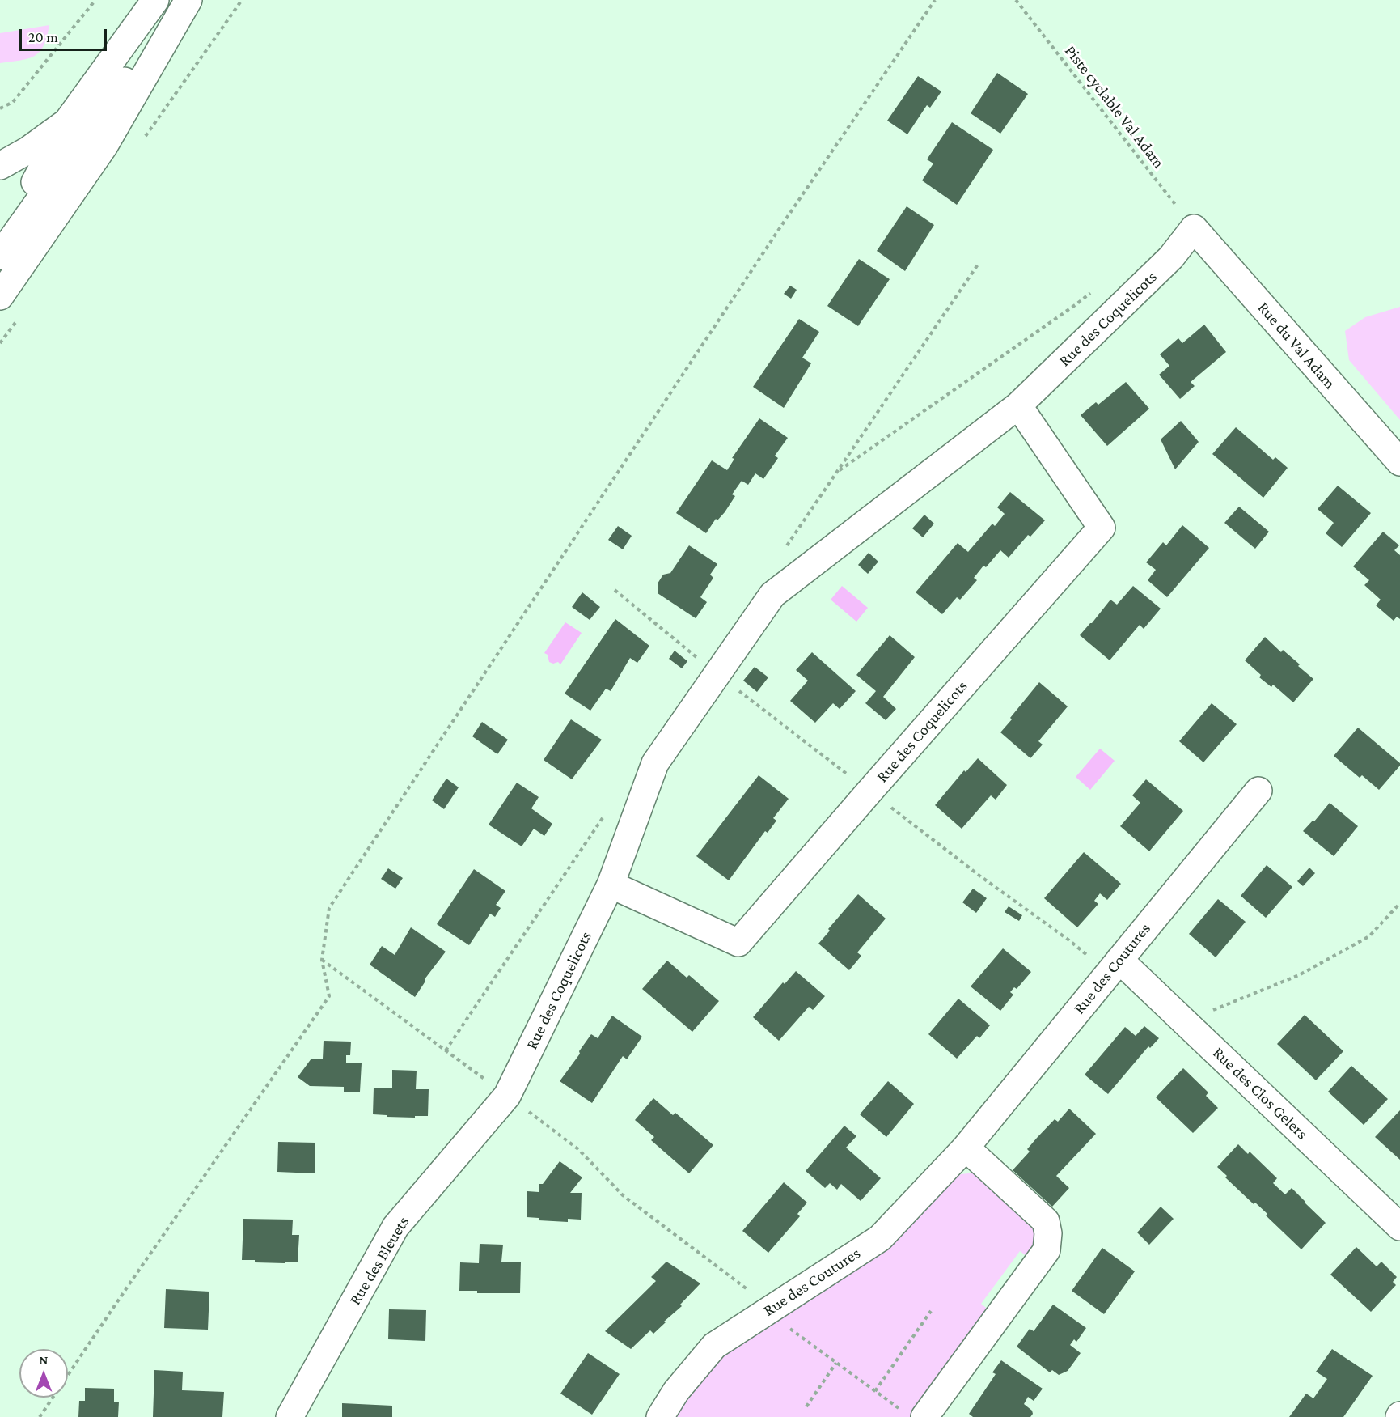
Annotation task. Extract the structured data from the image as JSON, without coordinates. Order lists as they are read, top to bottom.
{
  "streets": {
    "street": [
      "Rue des Coquelicots",
      "Rue du Val Adam",
      "Rue des Coutures",
      "Rue des Clos Gelers",
      "Rue des Bleuets"
    ],
    "path": ["Piste cyclable Val Adam"]
  },
  "crossings": [
    ["Piste cyclable Val Adam", "Rue des Coquelicots"],
    ["Piste cyclable Val Adam", "Rue du Val Adam"],
    ["Rue des Coquelicots", "Rue du Val Adam"],
    ["Rue des Coquelicots", "Rue des Bleuets"],
    ["Rue des Coutures", "Rue des Clos Gelers"]
  ],
  "scale_bar": "20 m",
  "north": "top"
}
